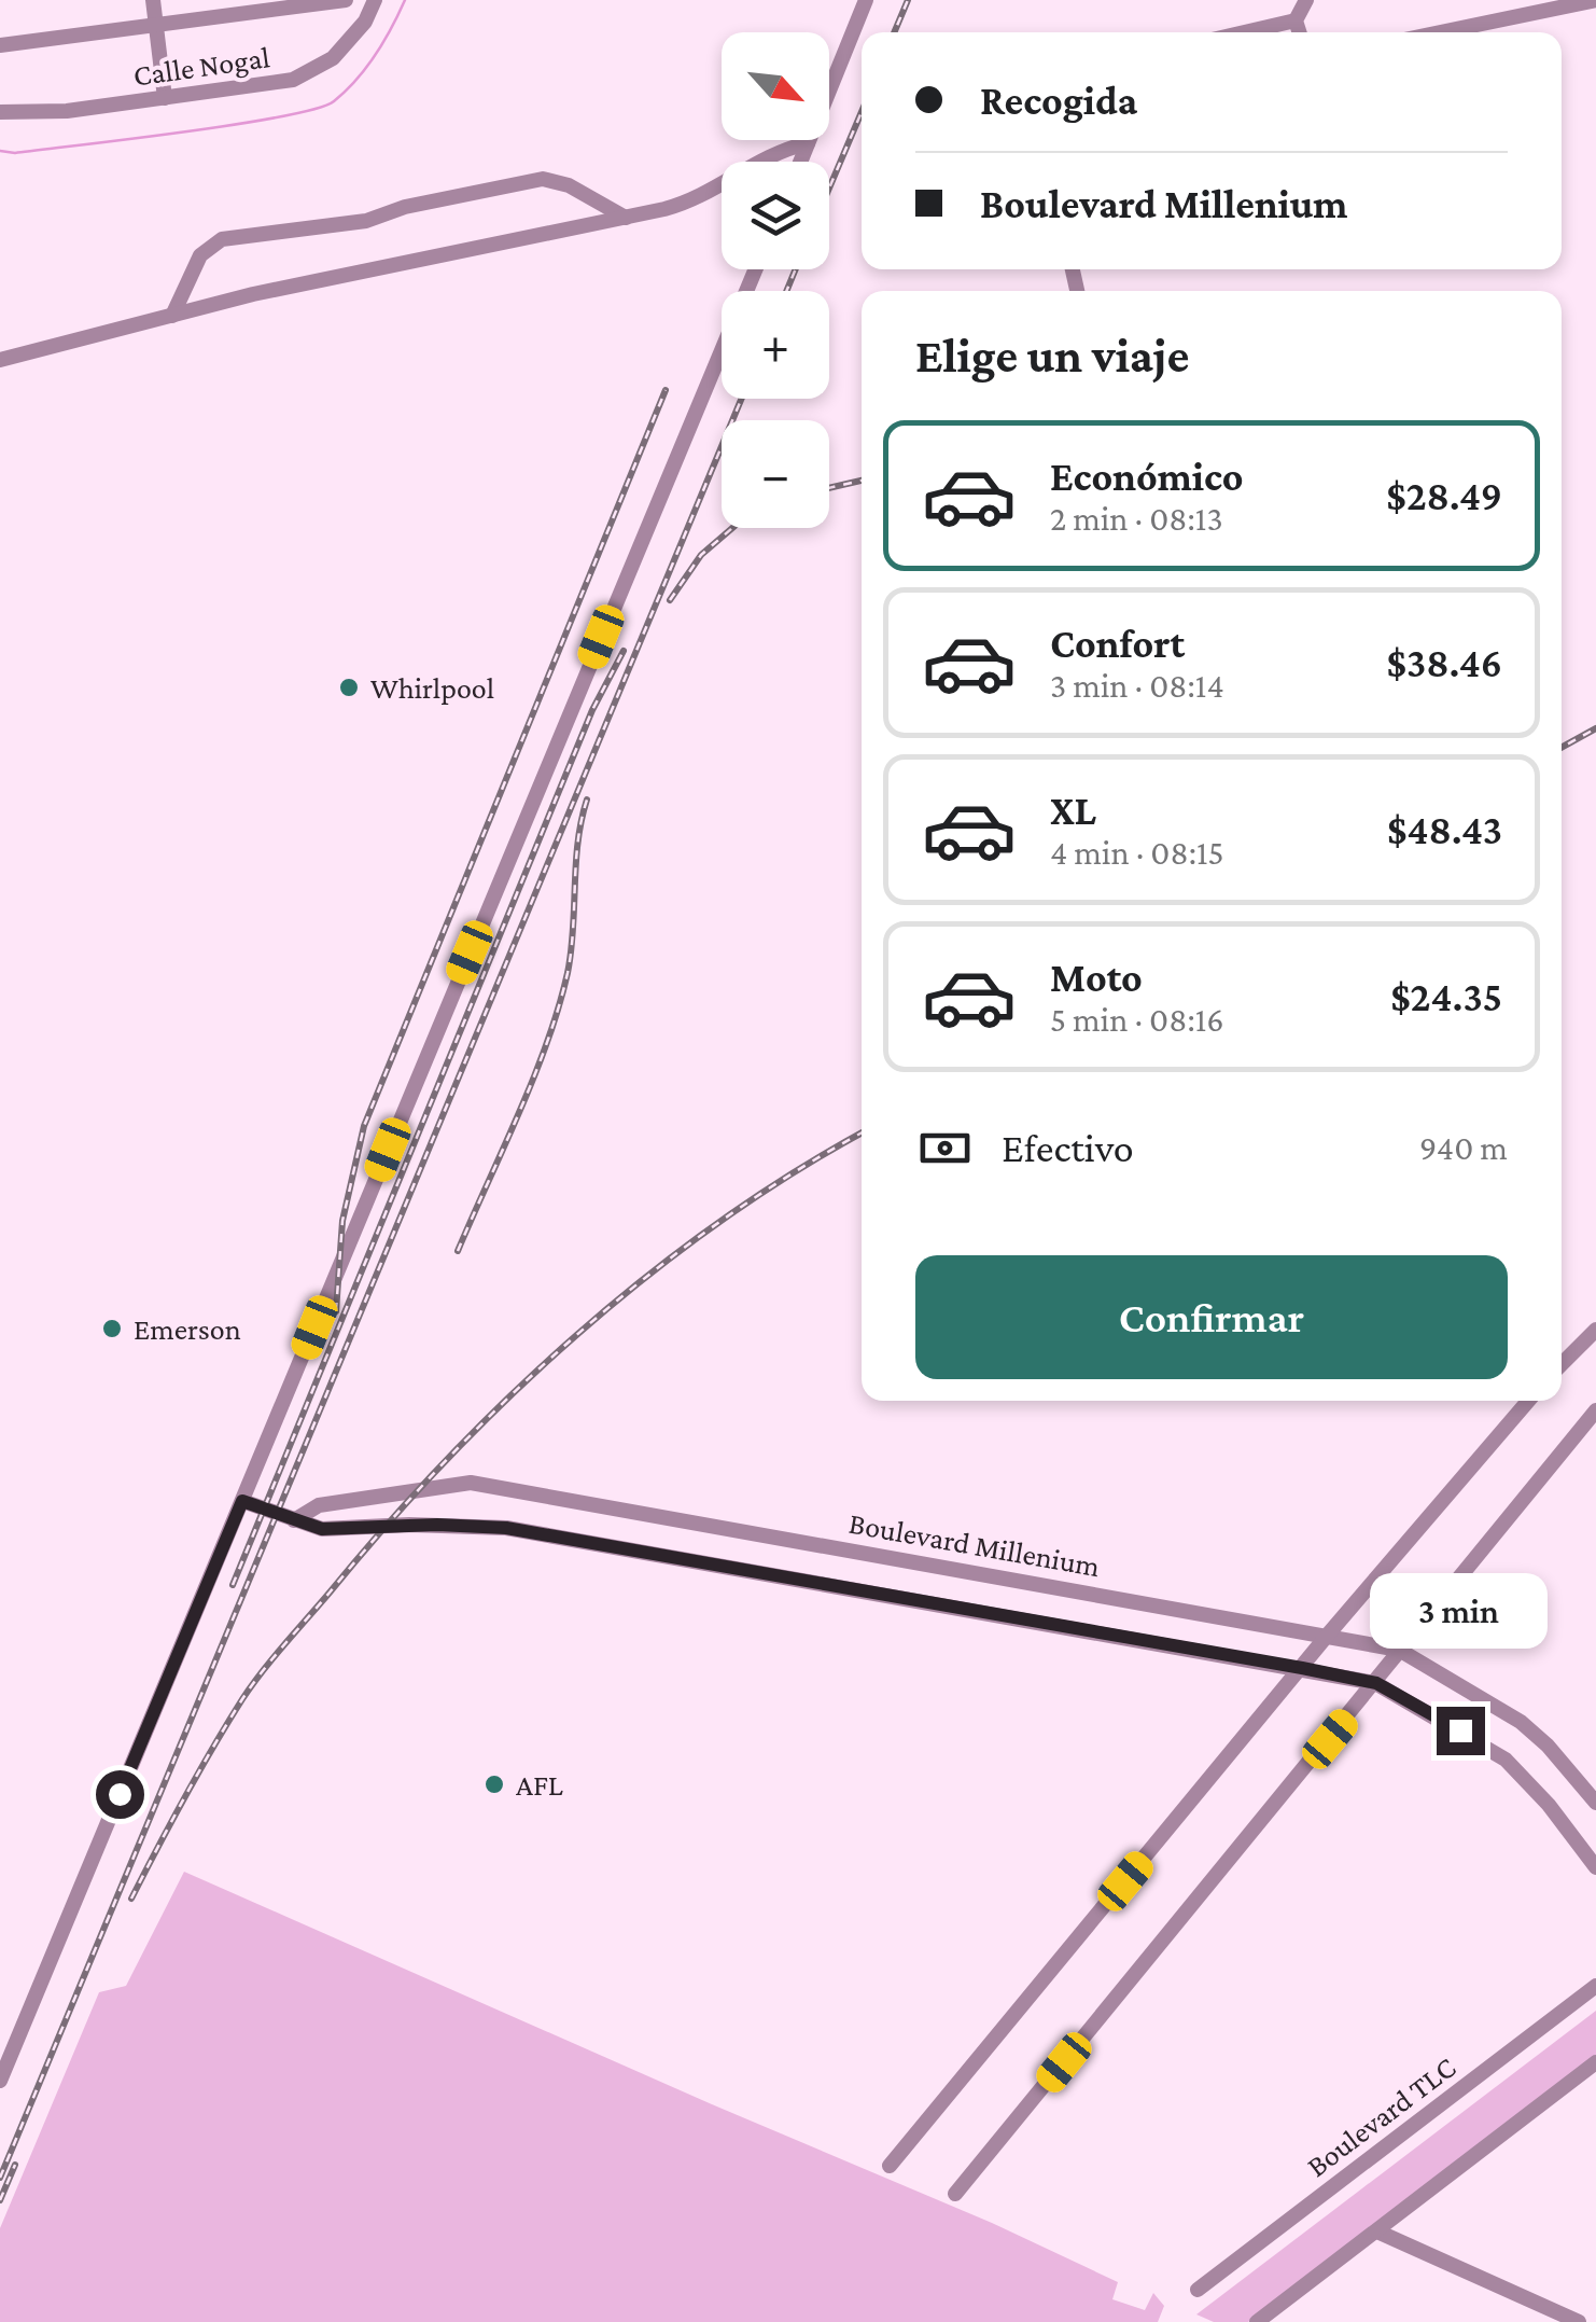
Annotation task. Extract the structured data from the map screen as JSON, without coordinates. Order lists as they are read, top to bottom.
{
  "streets": {
    "street": ["Calle Nogal", "Boulevard Millenium", "Boulevard TLC"]
  },
  "places": ["Whirlpool", "Emerson", "AFL"],
  "north": "bottom right",
  "page": {
    "map_buttons": ["+", "−"],
    "banner": ["Recogida", "Boulevard Millenium"],
    "heading": "Elige un viaje",
    "list": [
      {
        "name": "Económico",
        "note": "2 min · 08:13",
        "value": "$28.49"
      },
      {
        "name": "Confort",
        "note": "3 min · 08:14",
        "value": "$38.46"
      },
      {
        "name": "XL",
        "note": "4 min · 08:15",
        "value": "$48.43"
      },
      {
        "name": "Moto",
        "note": "5 min · 08:16",
        "value": "$24.35"
      }
    ],
    "pay": ["Efectivo", "940 m"],
    "buttons": "Confirmar",
    "bubble": "3 min"
  }
}
